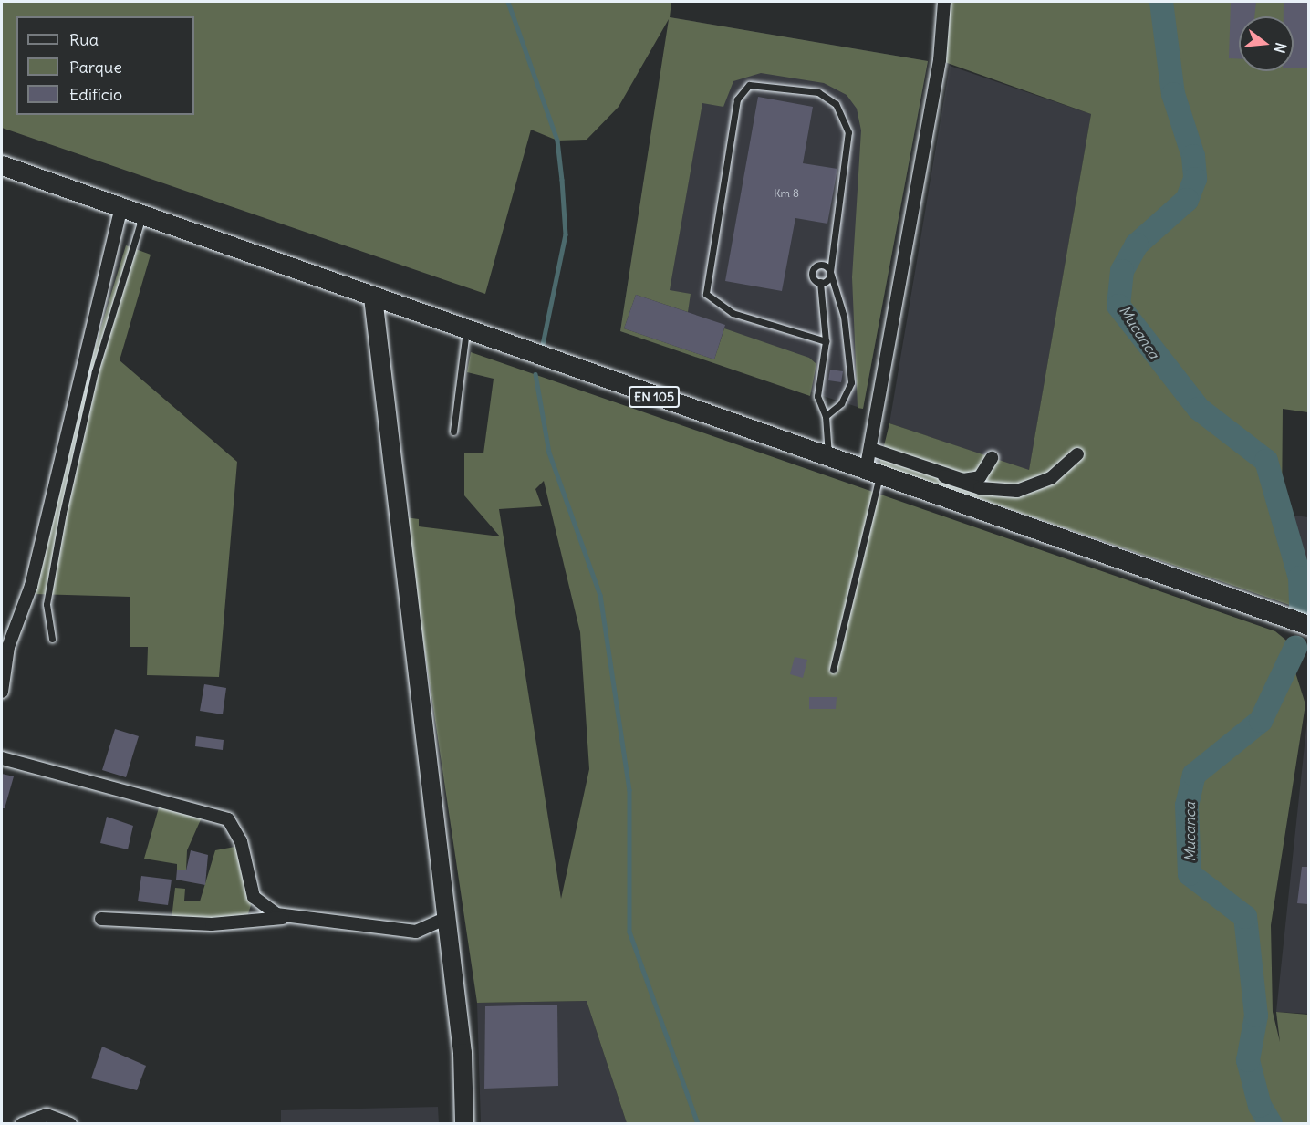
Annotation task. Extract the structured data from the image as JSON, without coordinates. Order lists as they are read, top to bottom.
{
  "streets": {
    "main road": ["EN 105"]
  },
  "water": ["Mucanca"],
  "house_numbers": ["Km 8"],
  "legend": ["Rua", "Parque", "Edifício"],
  "north": "right"
}
